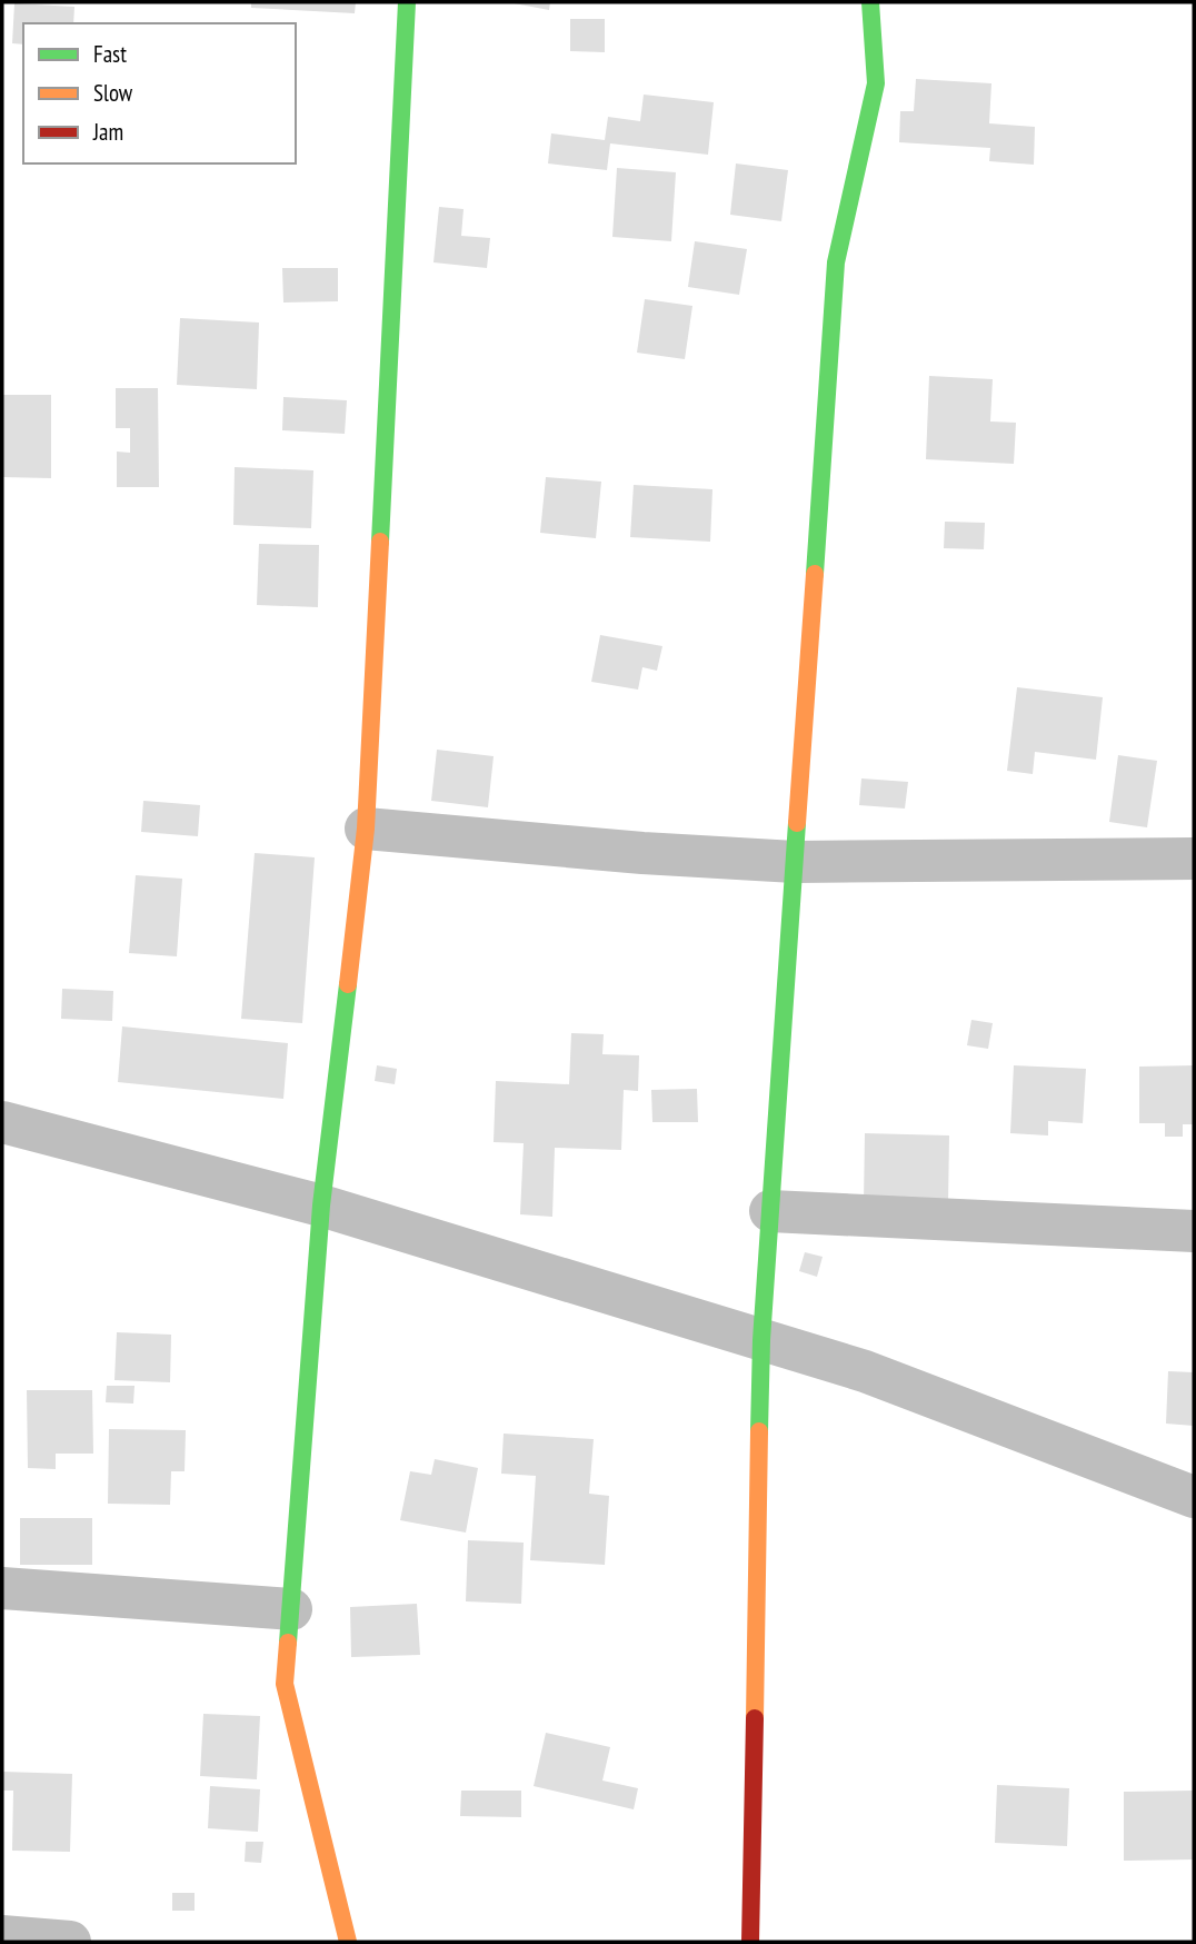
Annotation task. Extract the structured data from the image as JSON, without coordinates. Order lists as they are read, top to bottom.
{
  "legend": ["Fast", "Slow", "Jam"]
}
